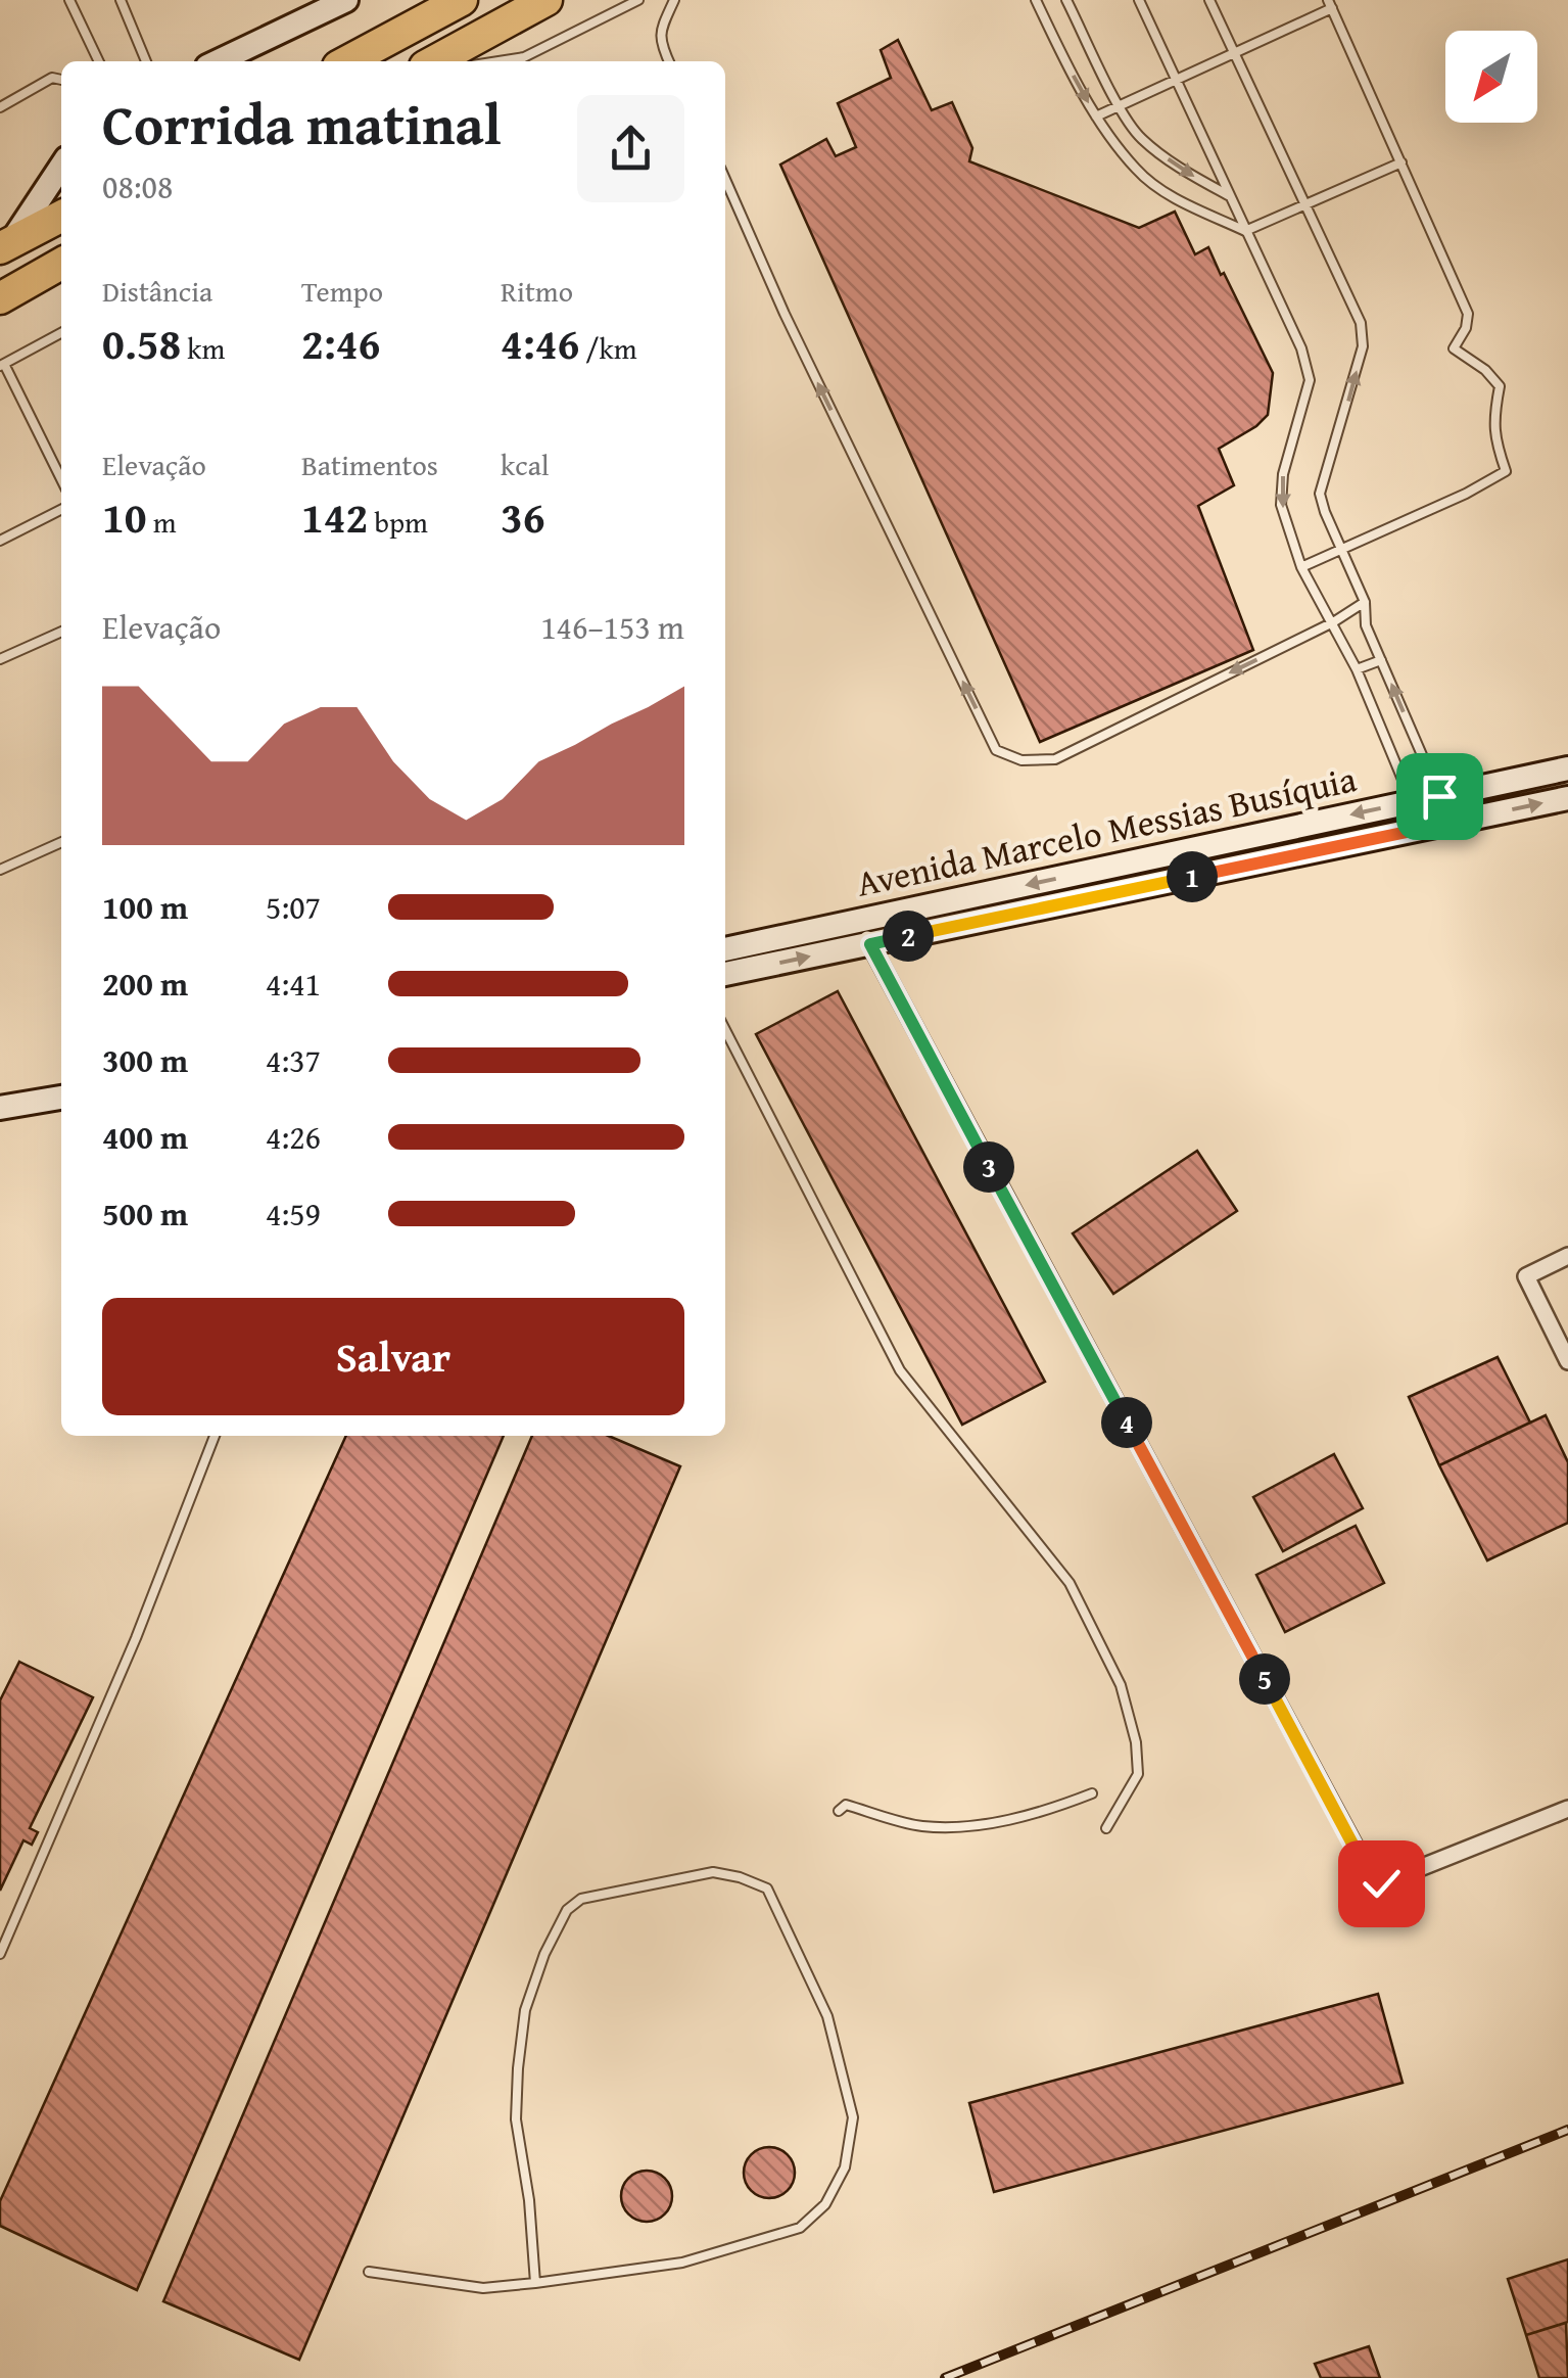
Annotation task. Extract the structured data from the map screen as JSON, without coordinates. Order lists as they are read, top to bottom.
{
  "streets": {
    "street": ["Avenida Marcelo Messias Busíquia"]
  },
  "north": "bottom left",
  "page": {
    "heading": ["Corrida matinal", "08:08"],
    "stats": [
      ["Distância", "0.58 km"],
      ["Tempo", "2:46"],
      ["Ritmo", "4:46 /km"],
      ["Elevação", "10 m"],
      ["Batimentos", "142 bpm"],
      ["kcal", "36"]
    ],
    "chart": ["Elevação", "146–153 m"],
    "pins": [
      "1",
      "2",
      "3",
      "4",
      "5"
    ],
    "list": [
      {
        "name": "100 m",
        "note": "5:07"
      },
      {
        "name": "200 m",
        "note": "4:41"
      },
      {
        "name": "300 m",
        "note": "4:37"
      },
      {
        "name": "400 m",
        "note": "4:26"
      },
      {
        "name": "500 m",
        "note": "4:59"
      }
    ],
    "buttons": "Salvar"
  }
}
